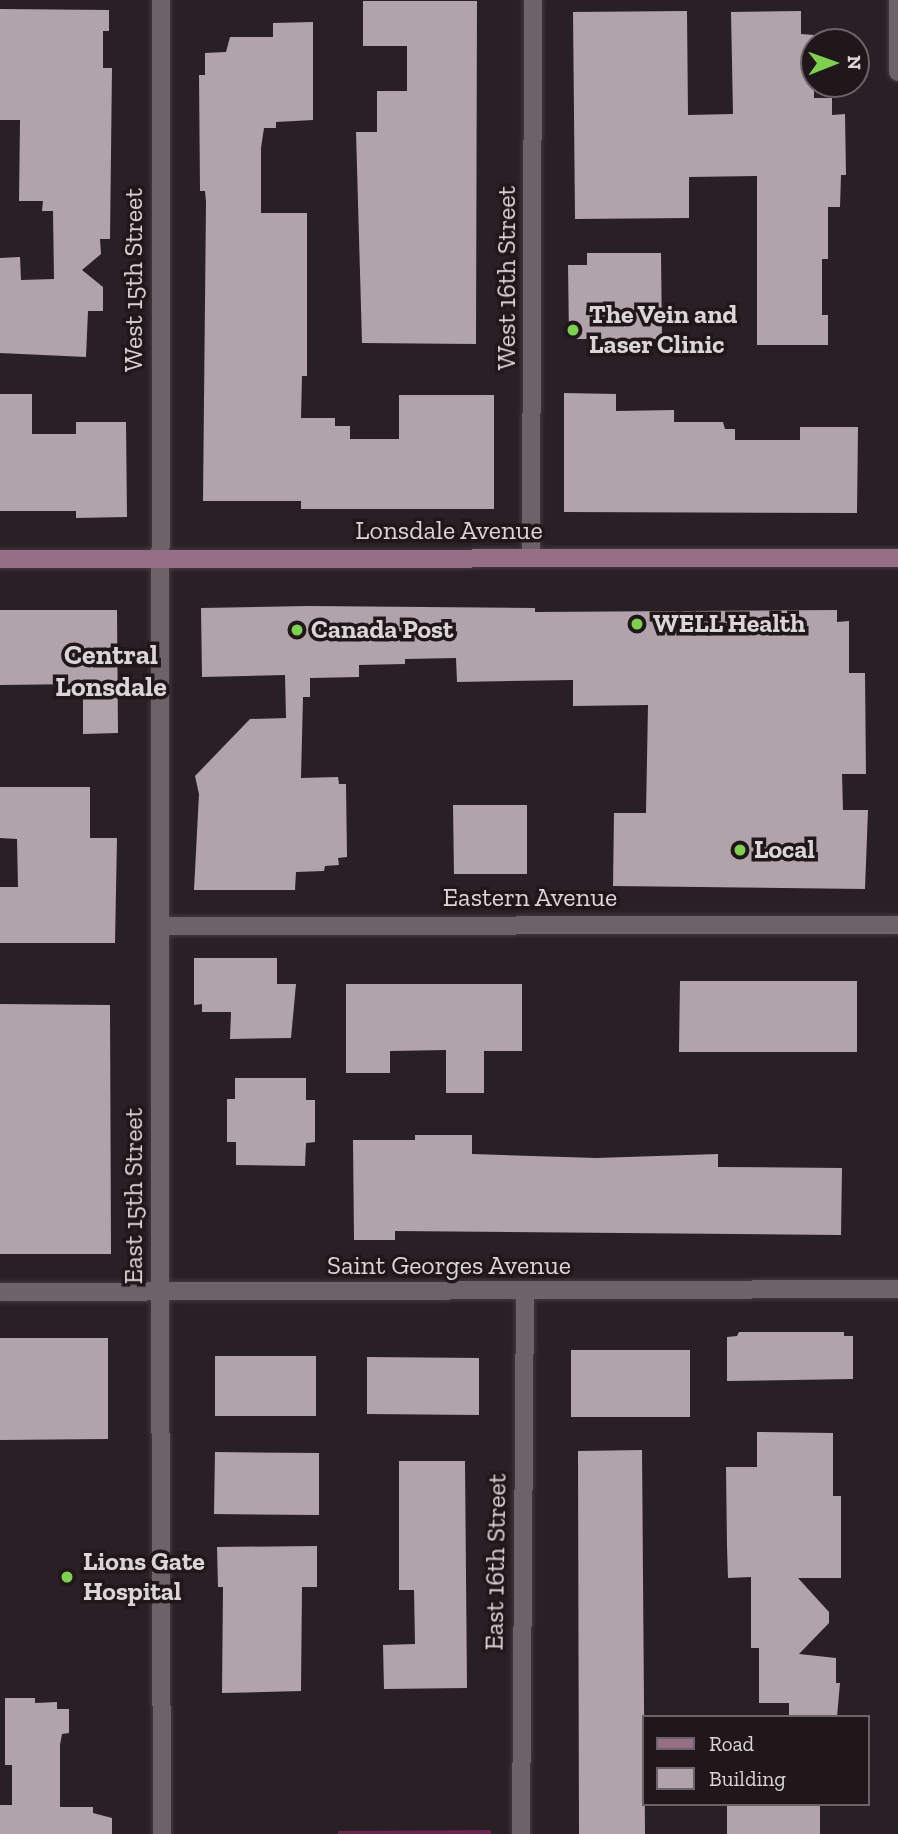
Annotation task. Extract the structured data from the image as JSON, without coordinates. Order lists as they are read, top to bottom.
{
  "streets": {
    "main road": ["Lonsdale Avenue"],
    "street": [
      "West 16th Street",
      "West 15th Street",
      "Eastern Avenue",
      "East 15th Street",
      "Saint Georges Avenue",
      "East 16th Street"
    ]
  },
  "crossings": [
    ["West 16th Street", "Lonsdale Avenue"],
    ["West 15th Street", "Lonsdale Avenue"],
    ["West 15th Street", "East 15th Street"],
    ["Lonsdale Avenue", "East 15th Street"],
    ["Eastern Avenue", "East 15th Street"],
    ["East 15th Street", "Saint Georges Avenue"],
    ["Saint Georges Avenue", "East 16th Street"]
  ],
  "districts": ["Central Lonsdale"],
  "places": [
    "The Vein and Laser Clinic",
    "WELL Health",
    "Canada Post",
    "Local",
    "Lions Gate Hospital"
  ],
  "legend": ["Road", "Building"],
  "north": "right"
}
